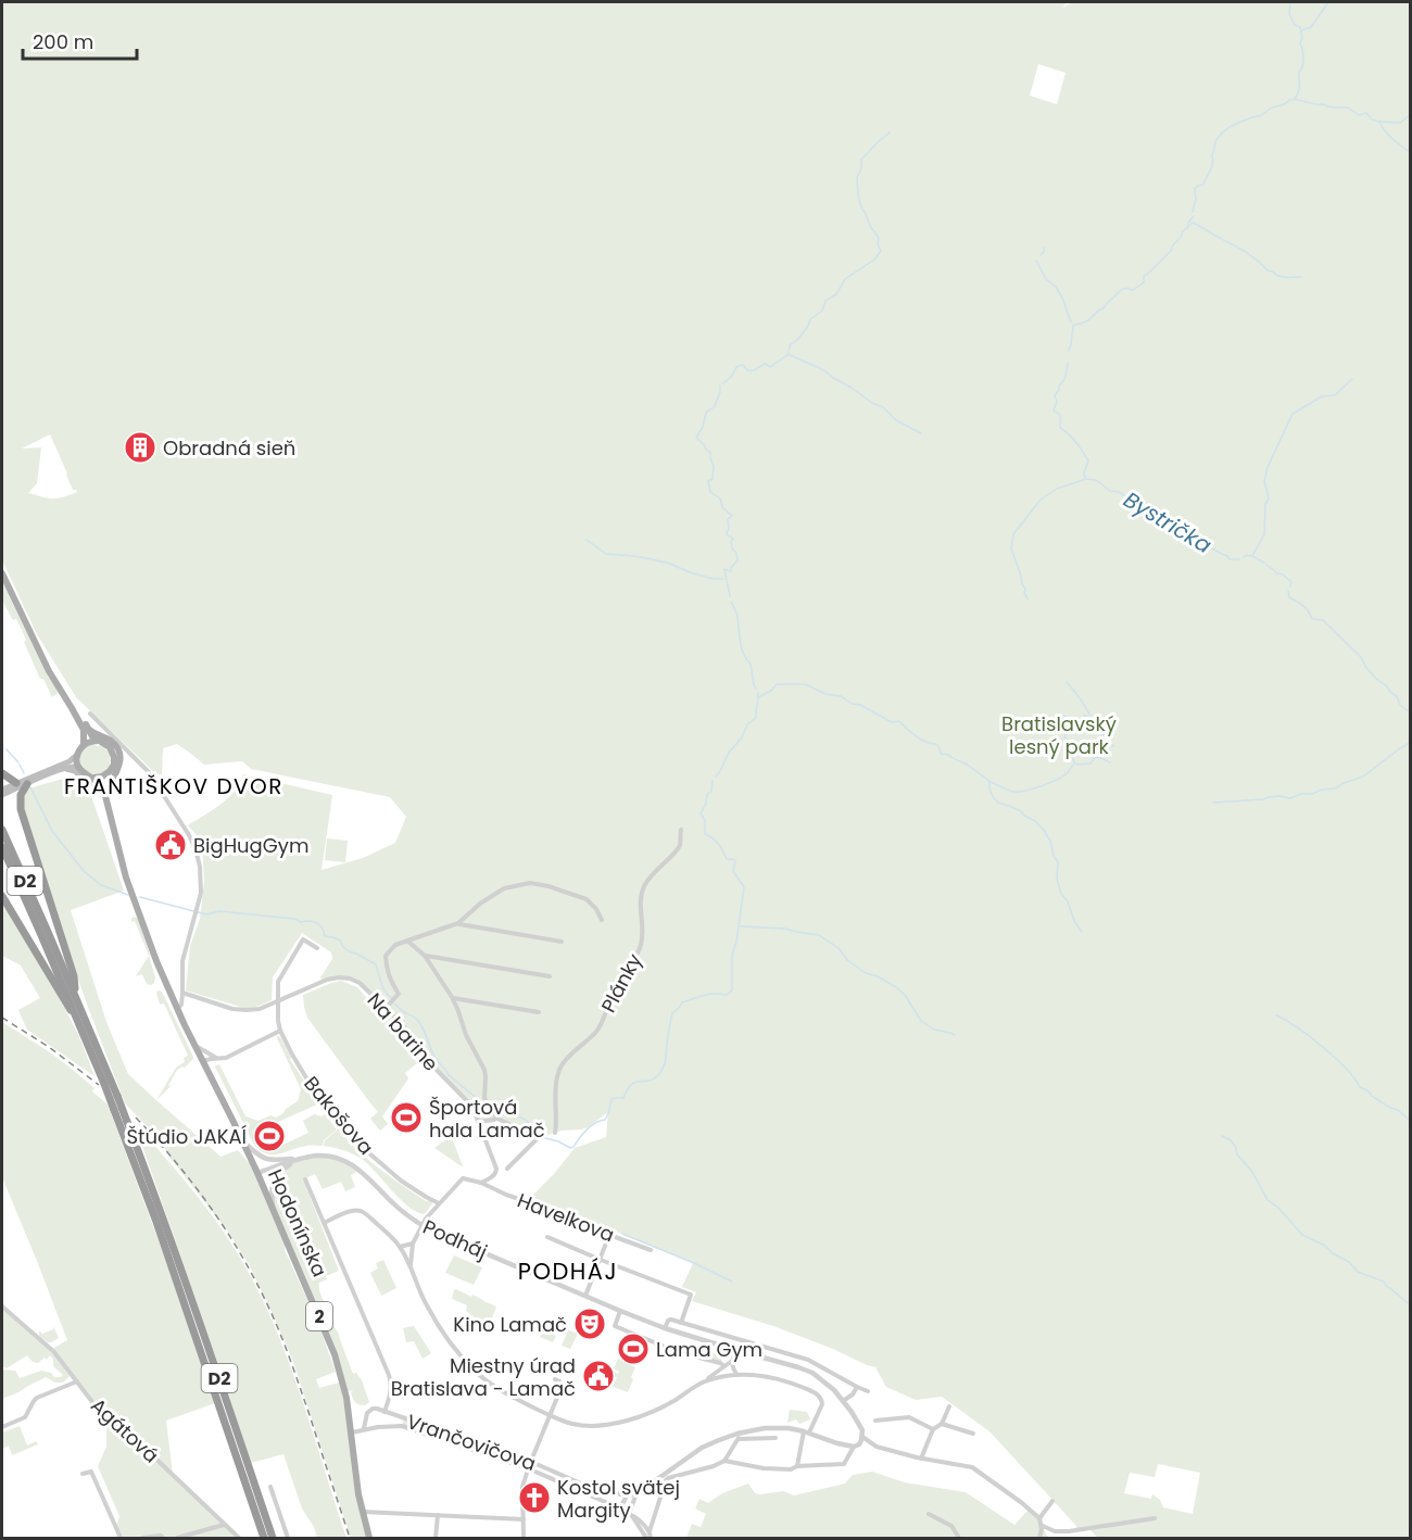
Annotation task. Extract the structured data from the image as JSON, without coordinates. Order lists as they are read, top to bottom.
{
  "streets": {
    "highway": ["D2"],
    "main road": ["Hodonínska", "2"],
    "street": [
      "Plánky",
      "Na barine",
      "Bakošova",
      "Havelkova",
      "Podháj",
      "Agátová",
      "Vrančovičova"
    ]
  },
  "crossings": [
    ["Na barine", "Bakošova"],
    ["Na barine", "Havelkova"],
    ["Hodonínska", "Podháj"],
    ["Hodonínska", "Vrančovičova"]
  ],
  "districts": ["FRANTIŠKOV DVOR", "PODHÁJ"],
  "water": ["Bystrička"],
  "parks": ["Bratislavský lesný park"],
  "places": {
    "building": ["Obradná sieň"],
    "public building": ["BigHugGym", "Miestny úrad Bratislava - Lamač"],
    "sports": ["Športová hala Lamač", "Štúdio JAKAÍ", "Lama Gym"],
    "theatre": ["Kino Lamač"],
    "church": ["Kostol svätej Margity"]
  },
  "scale_bar": "200 m"
}
